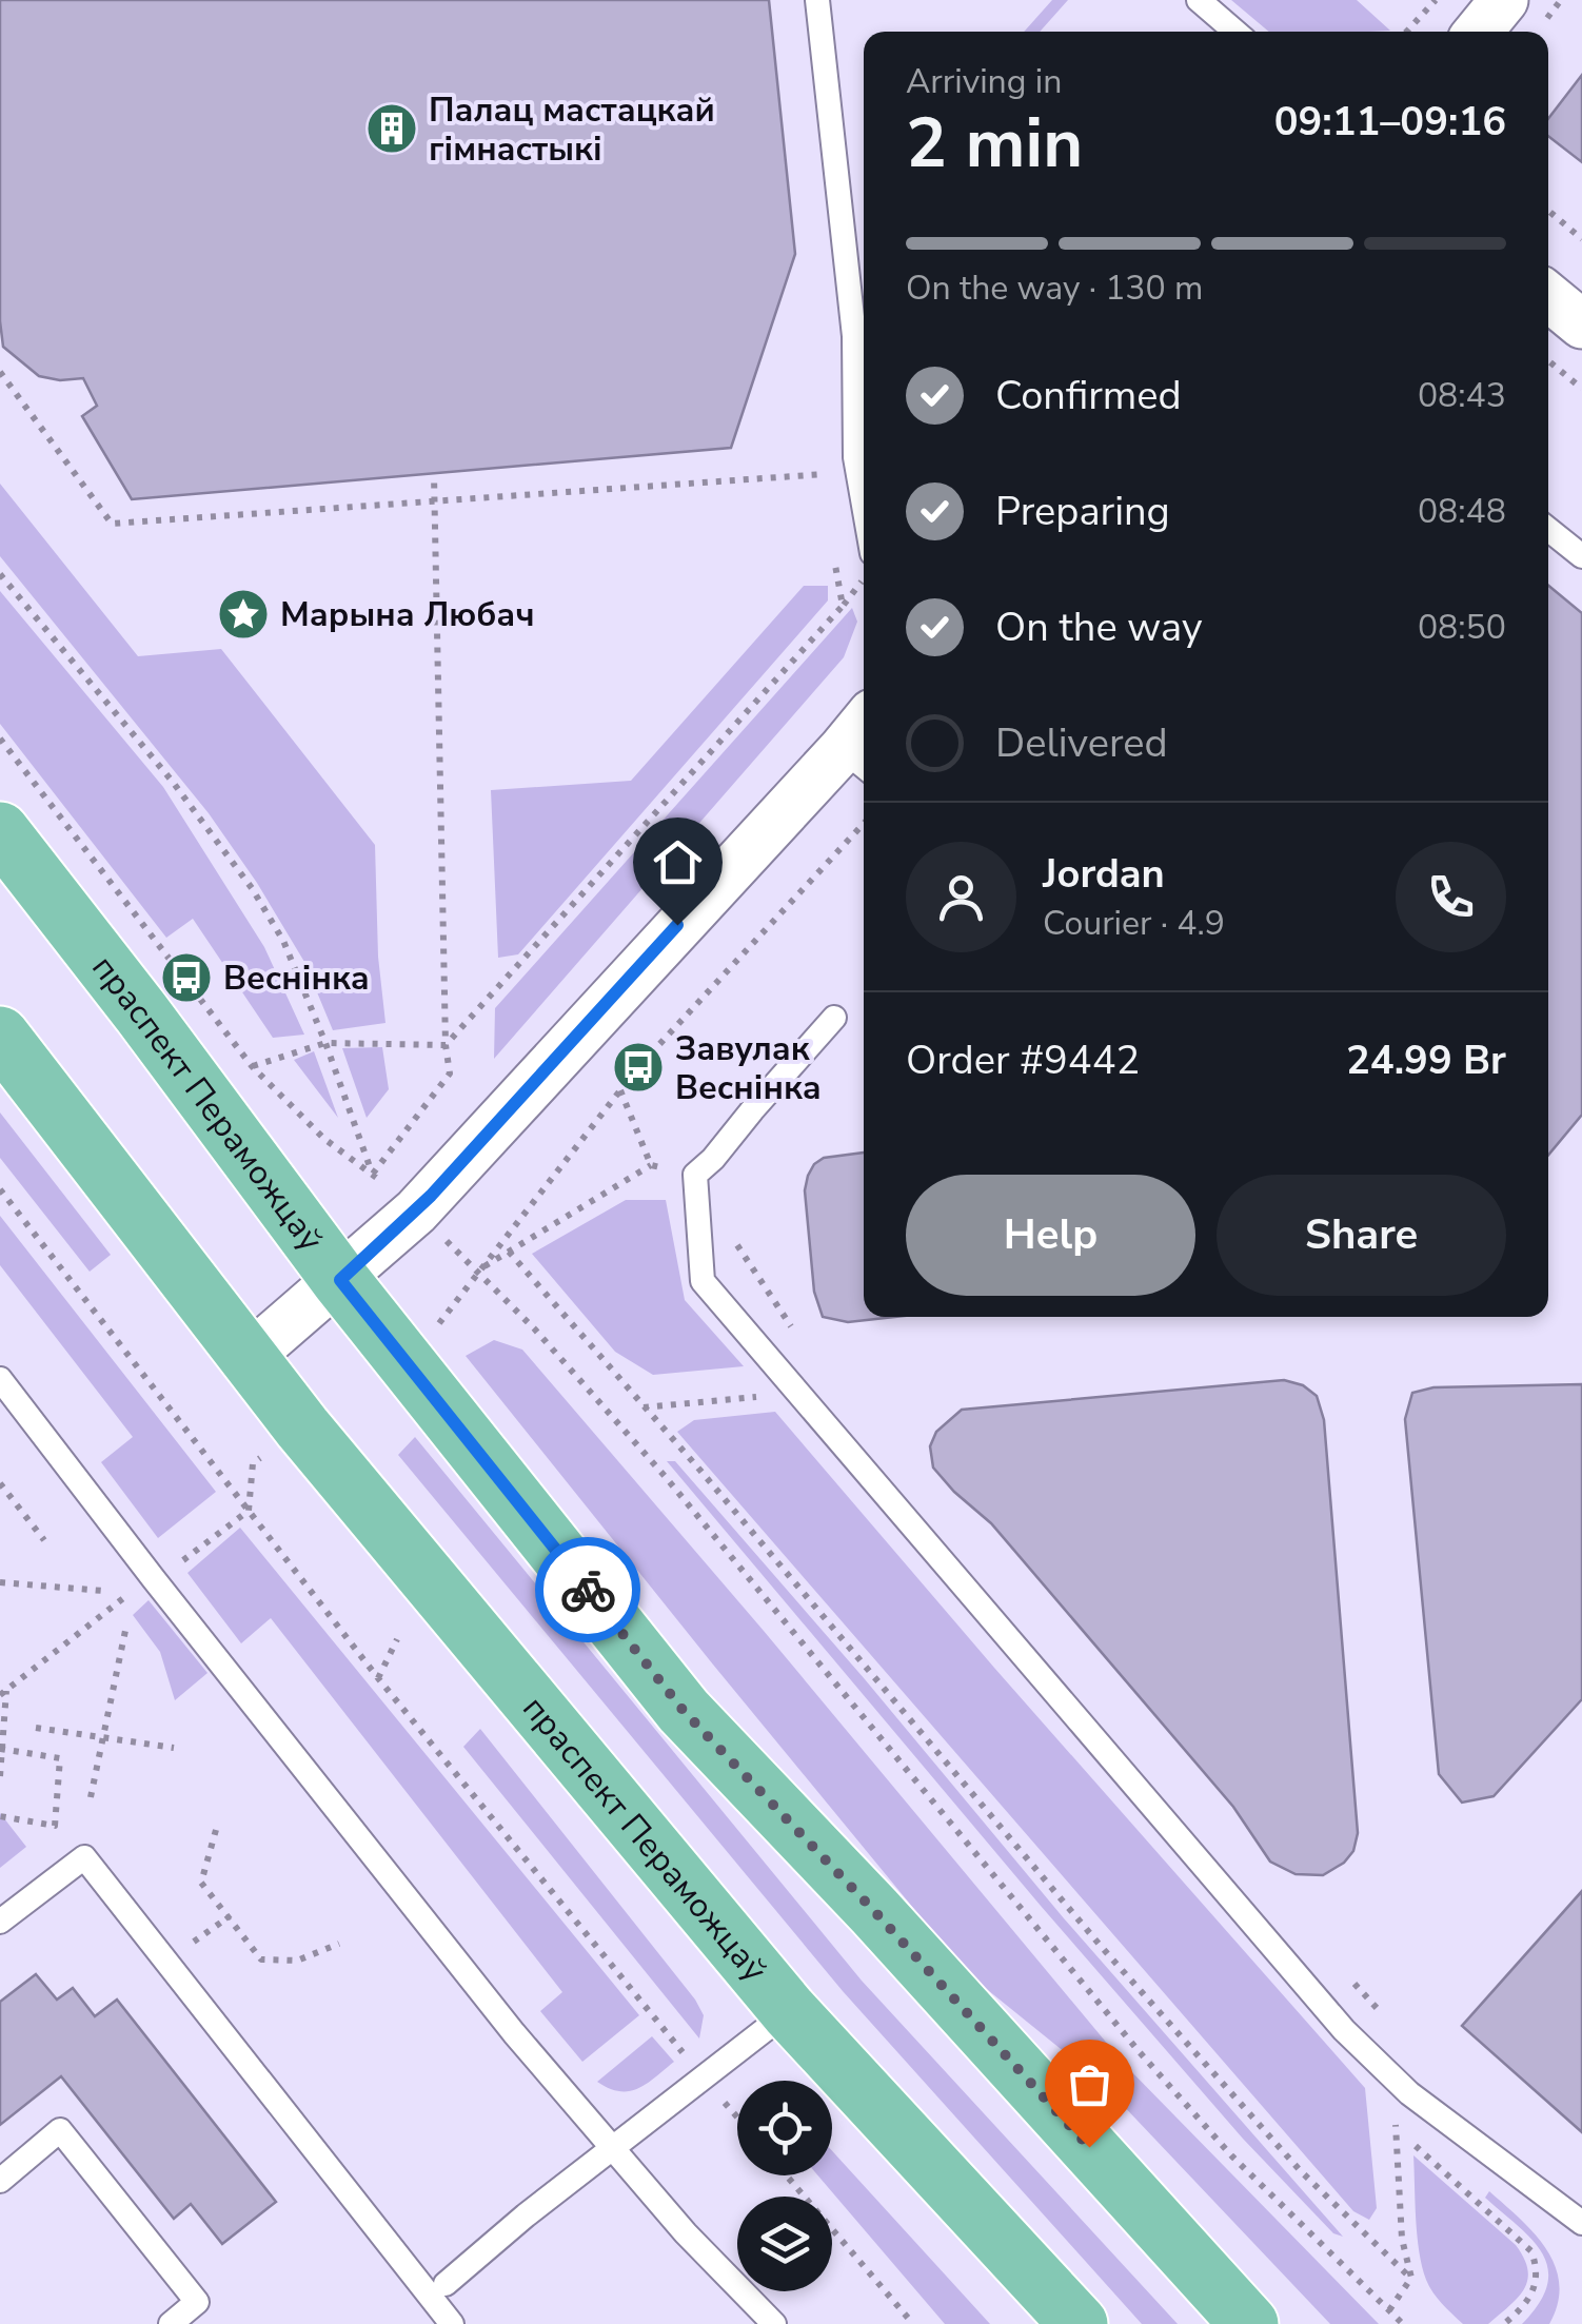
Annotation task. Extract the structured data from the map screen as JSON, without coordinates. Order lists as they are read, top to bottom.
{
  "streets": {
    "main road": ["праспект Пераможцаў"]
  },
  "places": {
    "building": ["Палац мастацкай гімнастыкі"],
    "place": ["Марына Любач"],
    "bus stop": ["Веснінка", "Завулак Веснінка"]
  },
  "page": {
    "heading": ["2 min", "Arriving in", "09:11–09:16"],
    "panel": [
      "Jordan",
      "Courier · 4.9",
      "Order #9442",
      "24.99 Br"
    ],
    "bar": "On the way · 130 m",
    "list": [
      ["Confirmed", "08:43"],
      ["Preparing", "08:48"],
      ["On the way", "08:50"],
      "Delivered"
    ],
    "buttons": ["Help", "Share"]
  }
}
